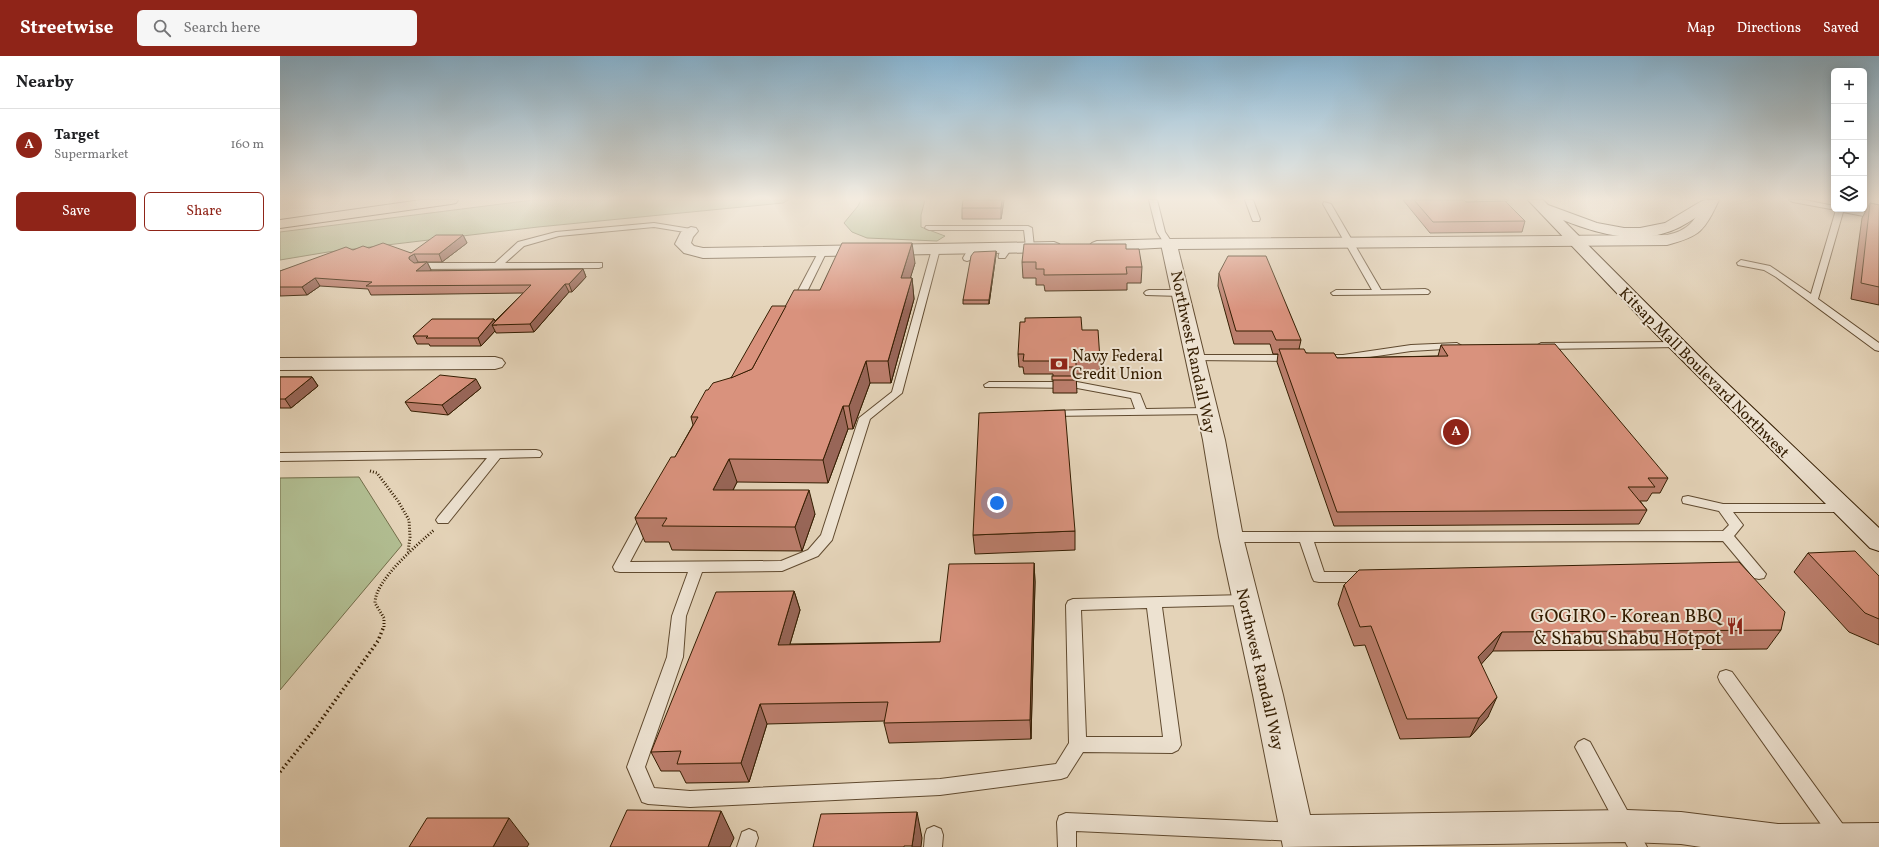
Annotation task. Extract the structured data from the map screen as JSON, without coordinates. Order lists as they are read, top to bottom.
{
  "streets": {
    "street": ["Northwest Randall Way", "Kitsap Mall Boulevard Northwest"]
  },
  "places": {
    "bank": ["Navy Federal Credit Union"],
    "restaurant": ["GOGIRO - Korean BBQ & Shabu Shabu Hotpot"]
  },
  "page": {
    "header": "Streetwise",
    "search": "Search here",
    "nav": ["Map", "Directions", "Saved"],
    "heading": "Nearby",
    "map_buttons": ["+", "−"],
    "list": [
      {
        "mark": "A",
        "name": "Target",
        "note": "Supermarket",
        "value": "160 m"
      }
    ],
    "buttons": ["Save", "Share"],
    "pins": "A"
  }
}
